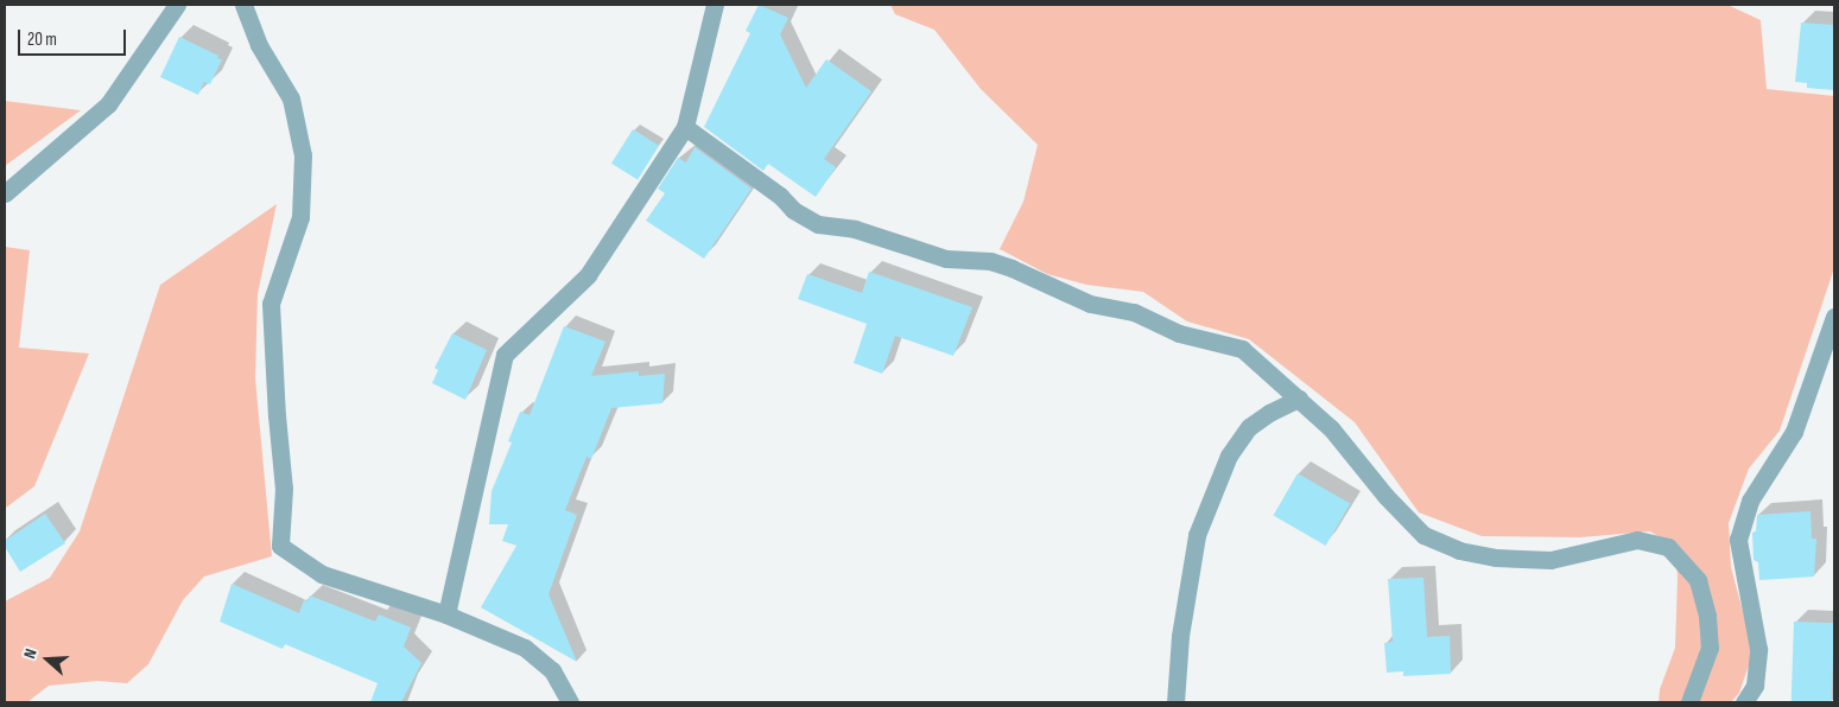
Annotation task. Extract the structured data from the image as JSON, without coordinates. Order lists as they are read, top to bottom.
{
  "scale_bar": "20 m",
  "north": "left"
}
